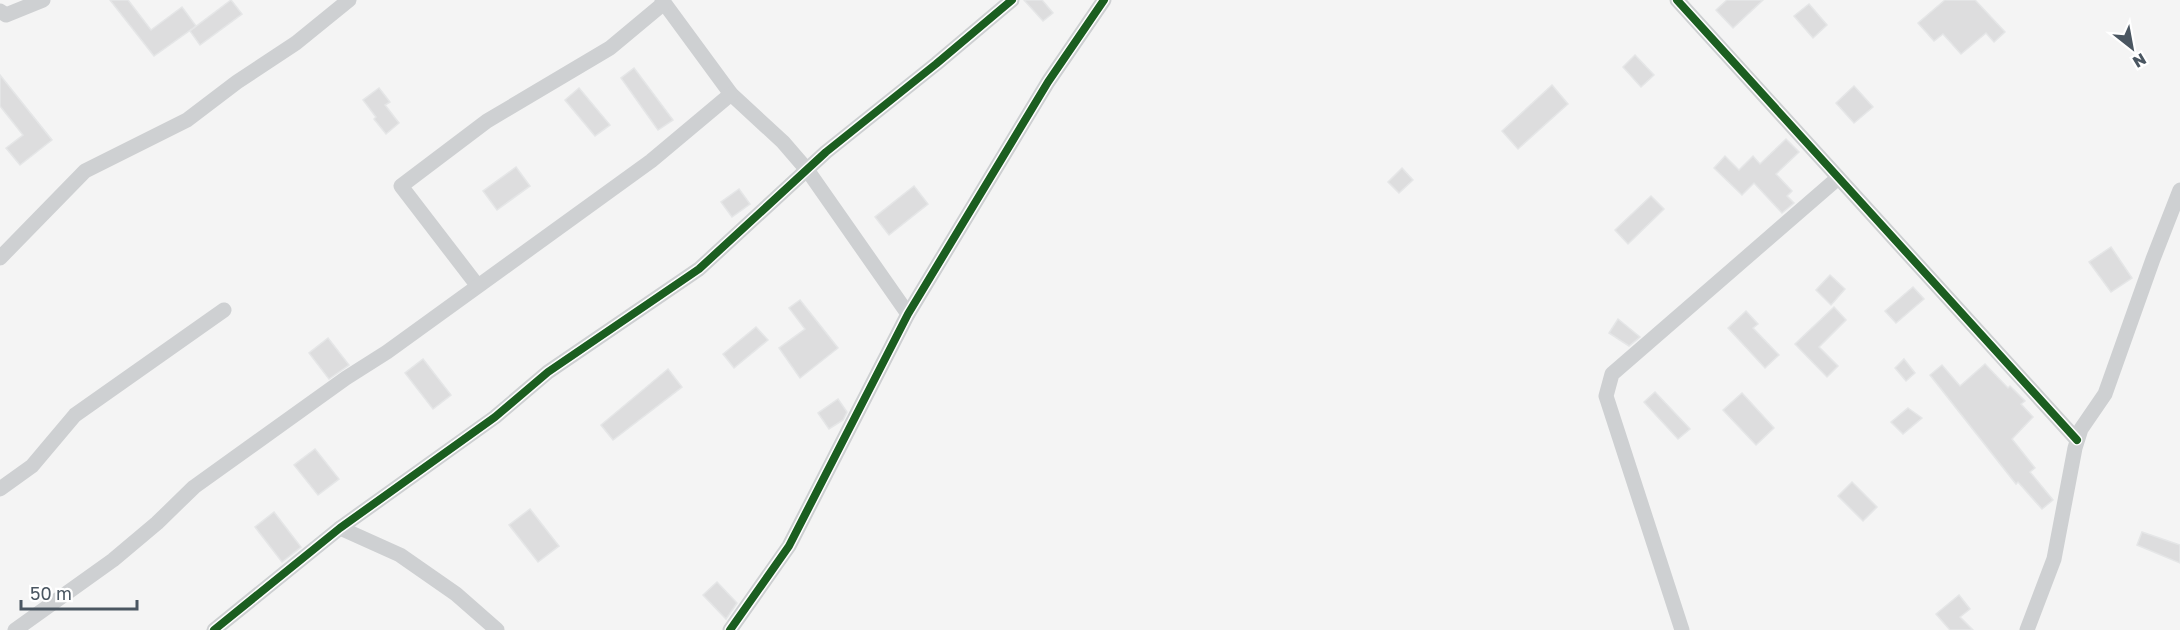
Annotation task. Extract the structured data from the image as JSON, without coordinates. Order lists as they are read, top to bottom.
{
  "scale_bar": "50 m",
  "north": "bottom right"
}
